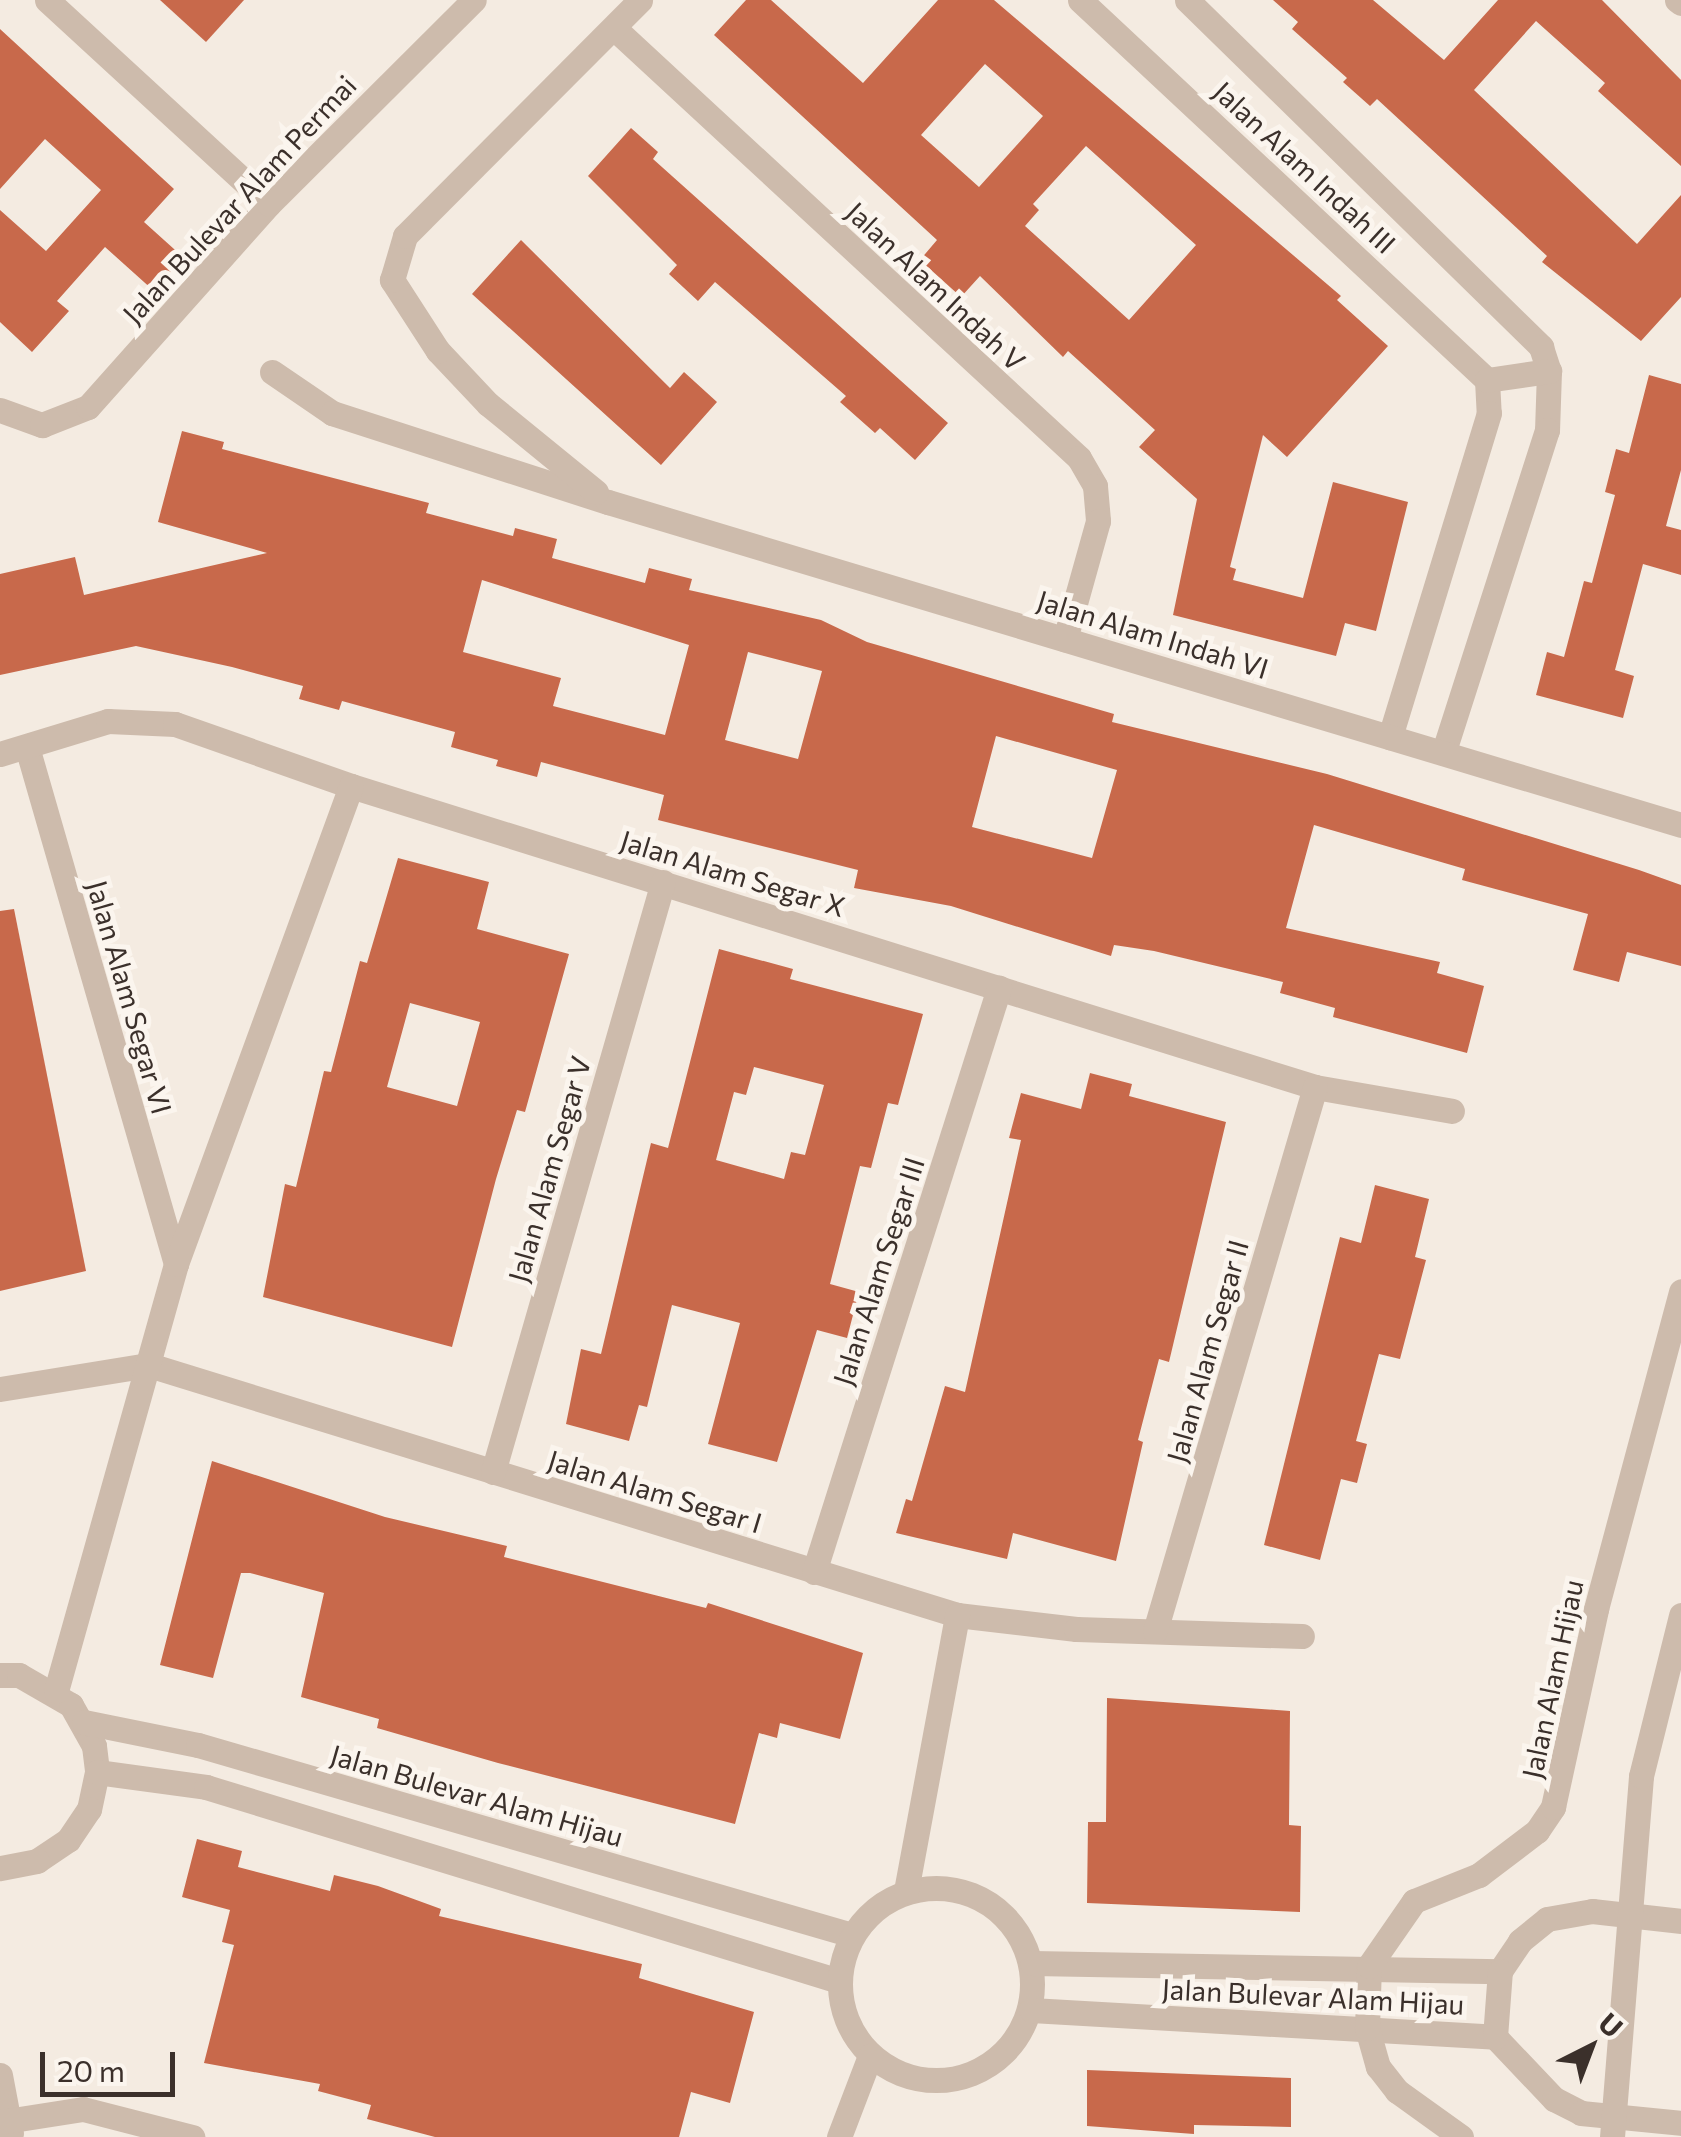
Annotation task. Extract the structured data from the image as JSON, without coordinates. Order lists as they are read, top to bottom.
{
  "streets": {
    "street": [
      "Jalan Alam Indah III",
      "Jalan Bulevar Alam Permai",
      "Jalan Alam Indah V",
      "Jalan Alam Indah VI",
      "Jalan Alam Segar X",
      "Jalan Alam Segar VI",
      "Jalan Alam Segar V",
      "Jalan Alam Segar III",
      "Jalan Alam Segar II",
      "Jalan Alam Segar I",
      "Jalan Alam Hijau",
      "Jalan Bulevar Alam Hijau"
    ]
  },
  "crossings": [
    ["Jalan Alam Indah V", "Jalan Alam Indah VI"],
    ["Jalan Alam Segar X", "Jalan Alam Segar VI"],
    ["Jalan Alam Segar X", "Jalan Alam Segar V"],
    ["Jalan Alam Segar X", "Jalan Alam Segar III"],
    ["Jalan Alam Segar X", "Jalan Alam Segar II"],
    ["Jalan Alam Segar V", "Jalan Alam Segar I"],
    ["Jalan Alam Segar III", "Jalan Alam Segar I"],
    ["Jalan Alam Segar II", "Jalan Alam Segar I"],
    ["Jalan Alam Hijau", "Jalan Bulevar Alam Hijau"]
  ],
  "scale_bar": "20 m",
  "north": "top right"
}
